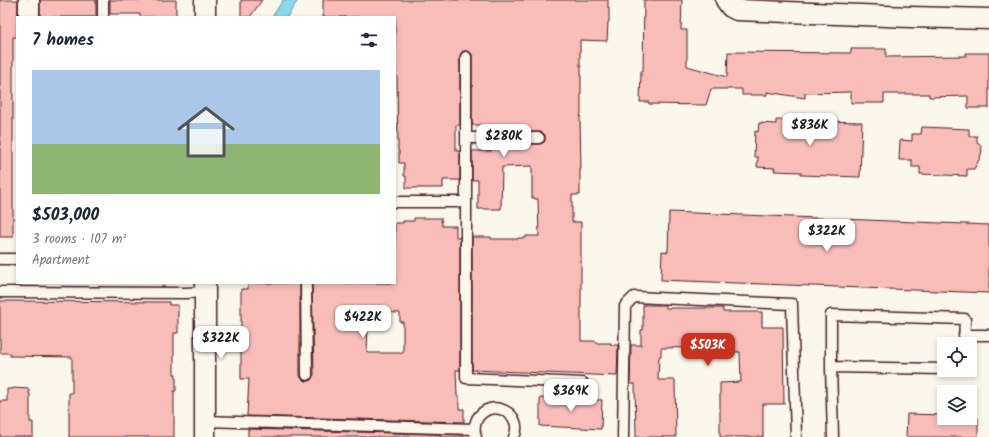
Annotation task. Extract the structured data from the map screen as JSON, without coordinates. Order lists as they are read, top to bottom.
{
  "page": {
    "heading": "7 homes",
    "list": [
      {
        "name": "$503,000",
        "note": "3 rooms · 107 m² · Apartment"
      }
    ],
    "price": [
      "$836K",
      "$280K",
      "$322K",
      "$422K",
      "$322K",
      "$503K",
      "$369K"
    ]
  }
}
